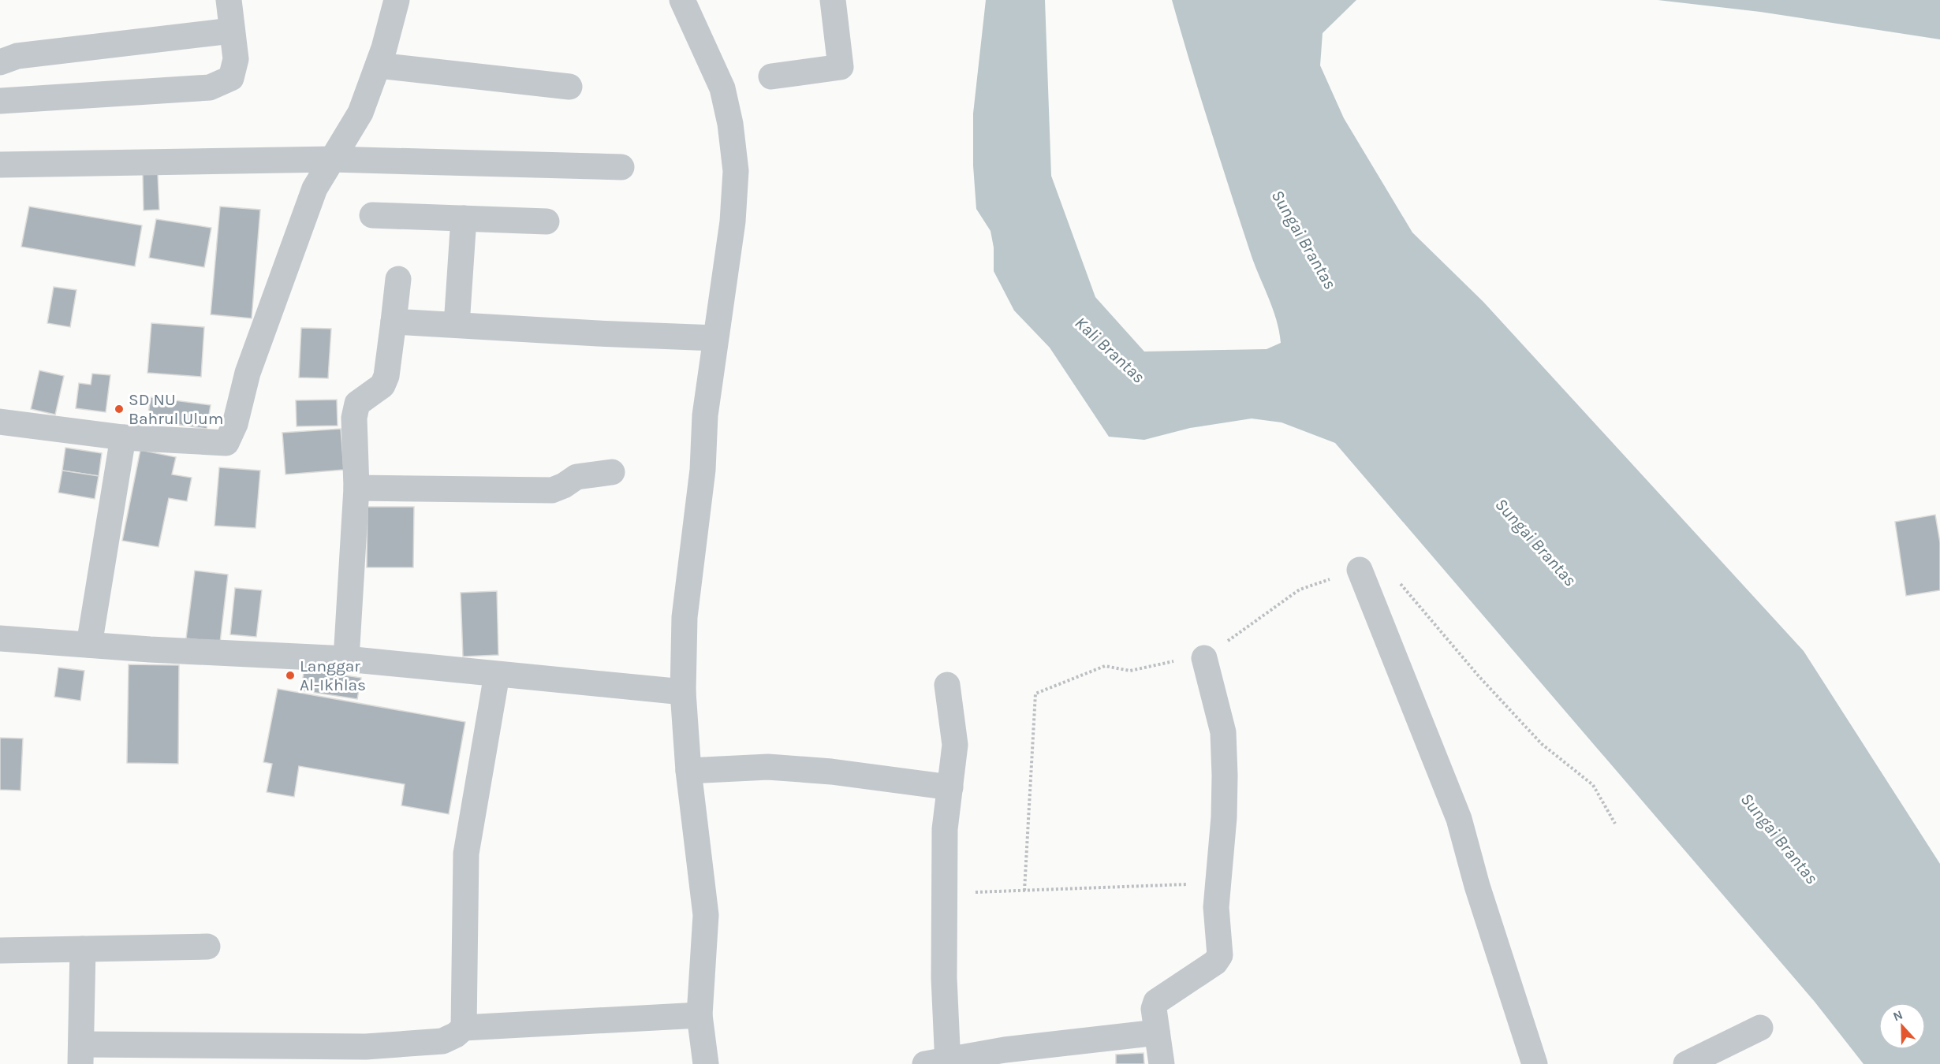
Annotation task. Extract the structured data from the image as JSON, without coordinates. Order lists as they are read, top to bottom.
{
  "water": ["Sungai Brantas", "Kali Brantas"],
  "places": ["SD NU Bahrul Ulum", "Langgar Al-Ikhlas"],
  "north": "top"
}
